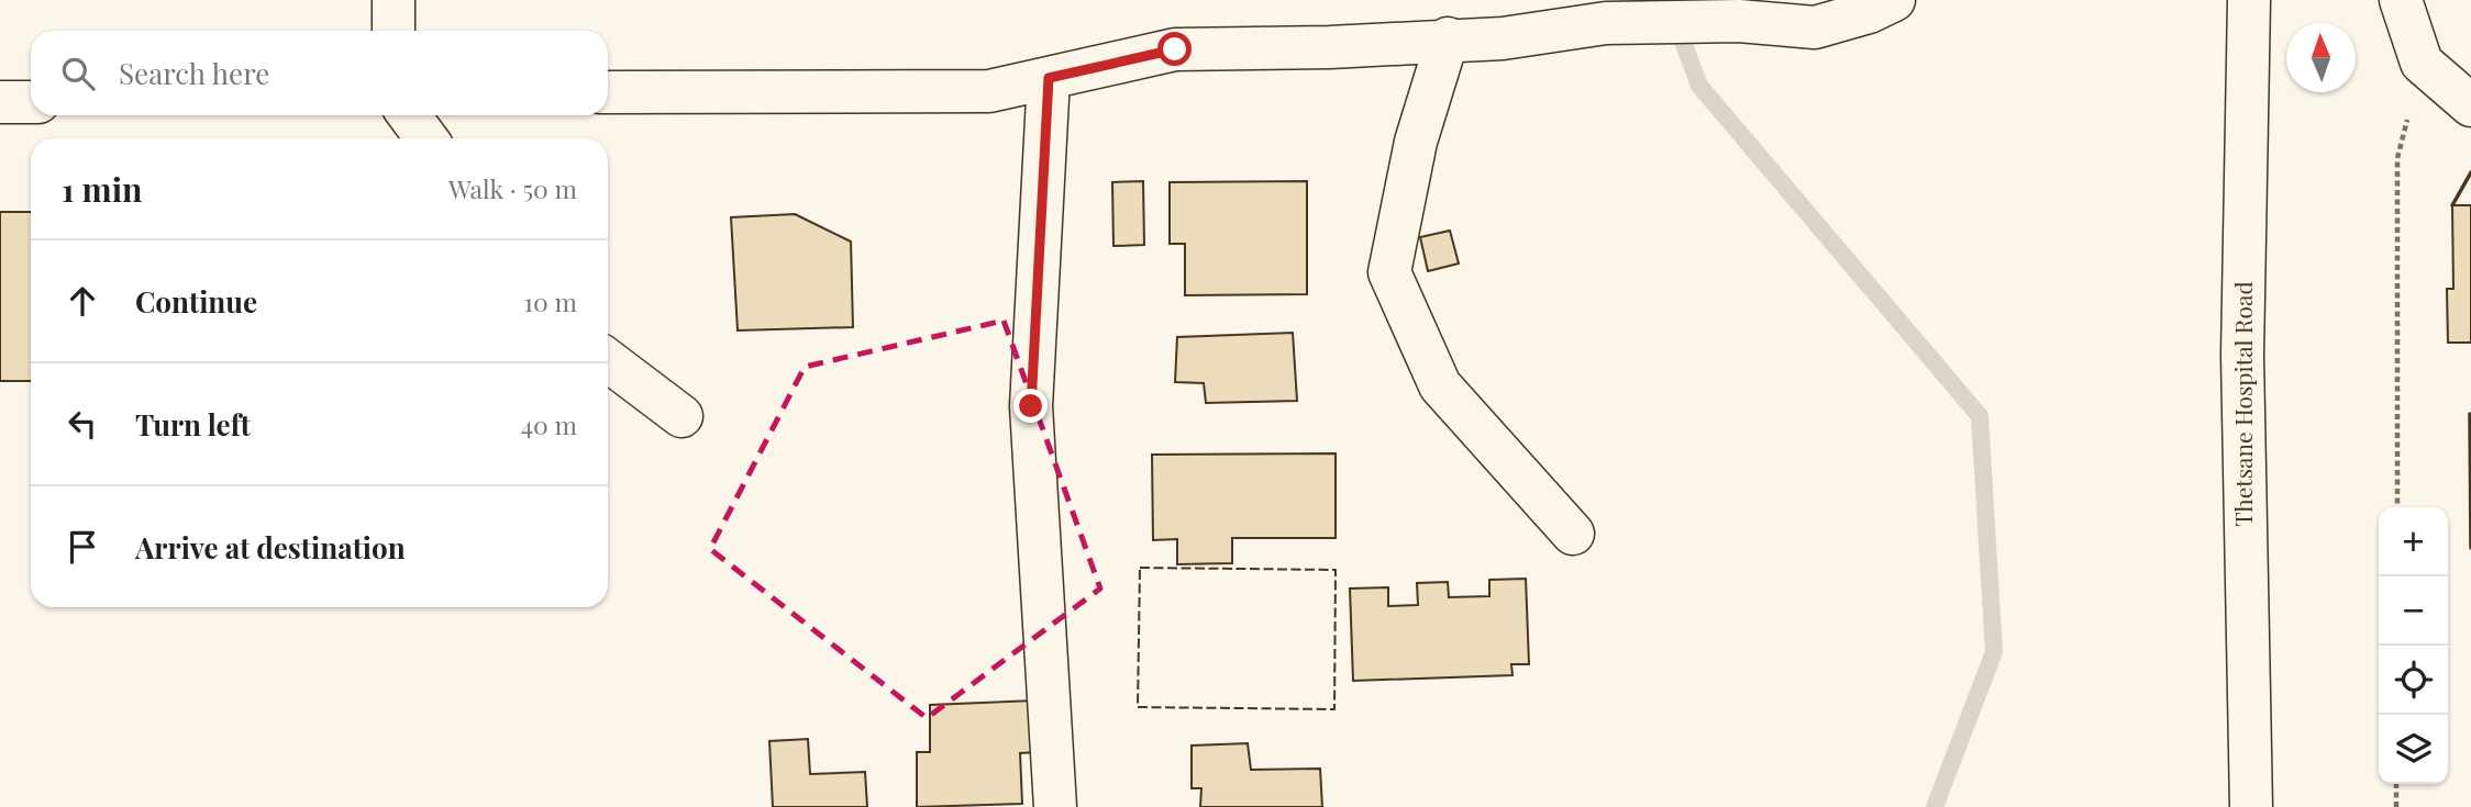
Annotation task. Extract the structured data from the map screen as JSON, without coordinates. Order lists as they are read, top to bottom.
{
  "streets": {
    "street": ["Thetsane Hospital Road"]
  },
  "north": "top",
  "page": {
    "search": "Search here",
    "heading": ["1 min", "Walk · 50 m"],
    "list": [
      ["Continue", "10 m"],
      ["Turn left", "40 m"],
      "Arrive at destination"
    ],
    "map_buttons": ["+", "−"]
  }
}
